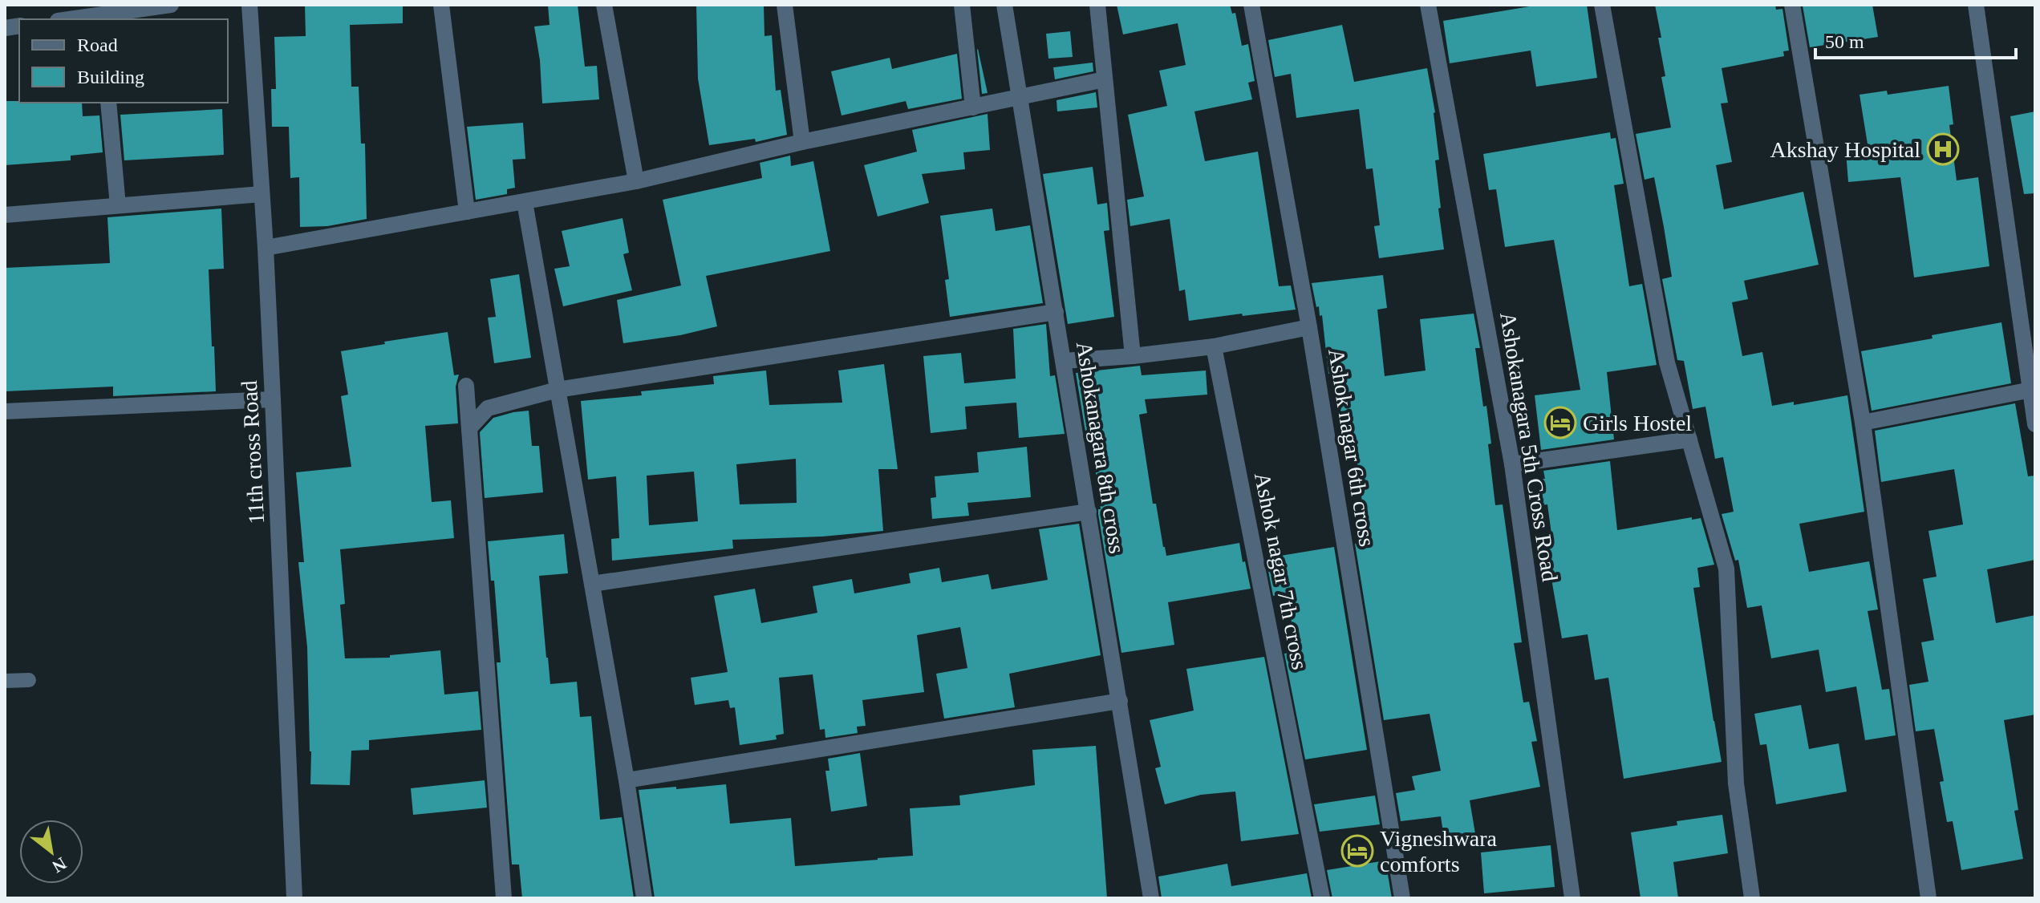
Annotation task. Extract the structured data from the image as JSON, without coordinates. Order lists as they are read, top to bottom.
{
  "streets": {
    "street": [
      "Ashokanagara 5th Cross Road",
      "Ashokanagara 8th cross",
      "Ashok nagar 6th cross",
      "11th cross Road",
      "Ashok nagar 7th cross"
    ]
  },
  "places": {
    "hospital": ["Akshay Hospital"],
    "hotel": ["Girls Hostel", "Vigneshwara comforts"]
  },
  "legend": ["Road", "Building"],
  "scale_bar": "50 m",
  "north": "bottom right"
}
